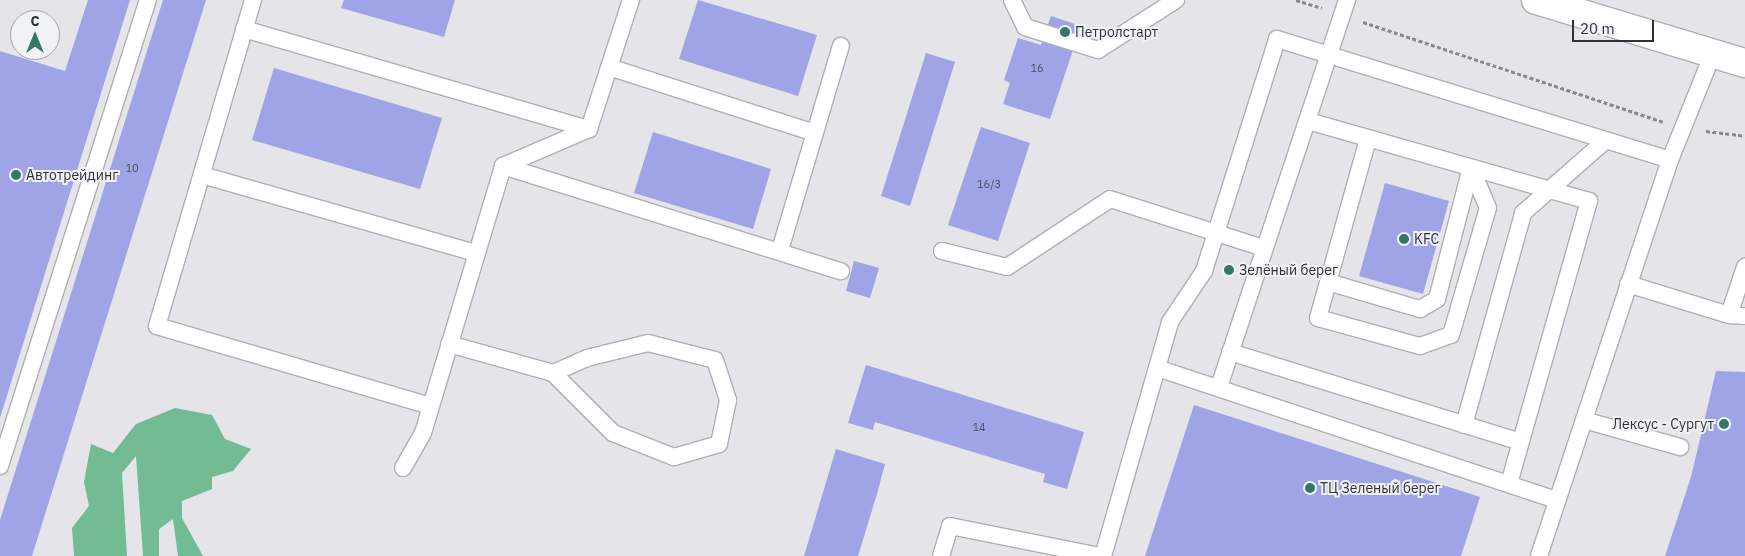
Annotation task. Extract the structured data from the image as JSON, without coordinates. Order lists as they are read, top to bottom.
{
  "places": [
    "Петролстарт",
    "Автотрейдинг",
    "KFC",
    "Зелёный берег",
    "Лексус - Сургут",
    "ТЦ Зеленый берег"
  ],
  "house_numbers": [
    "16",
    "10",
    "16/3",
    "14"
  ],
  "scale_bar": "20 m",
  "north": "top"
}
